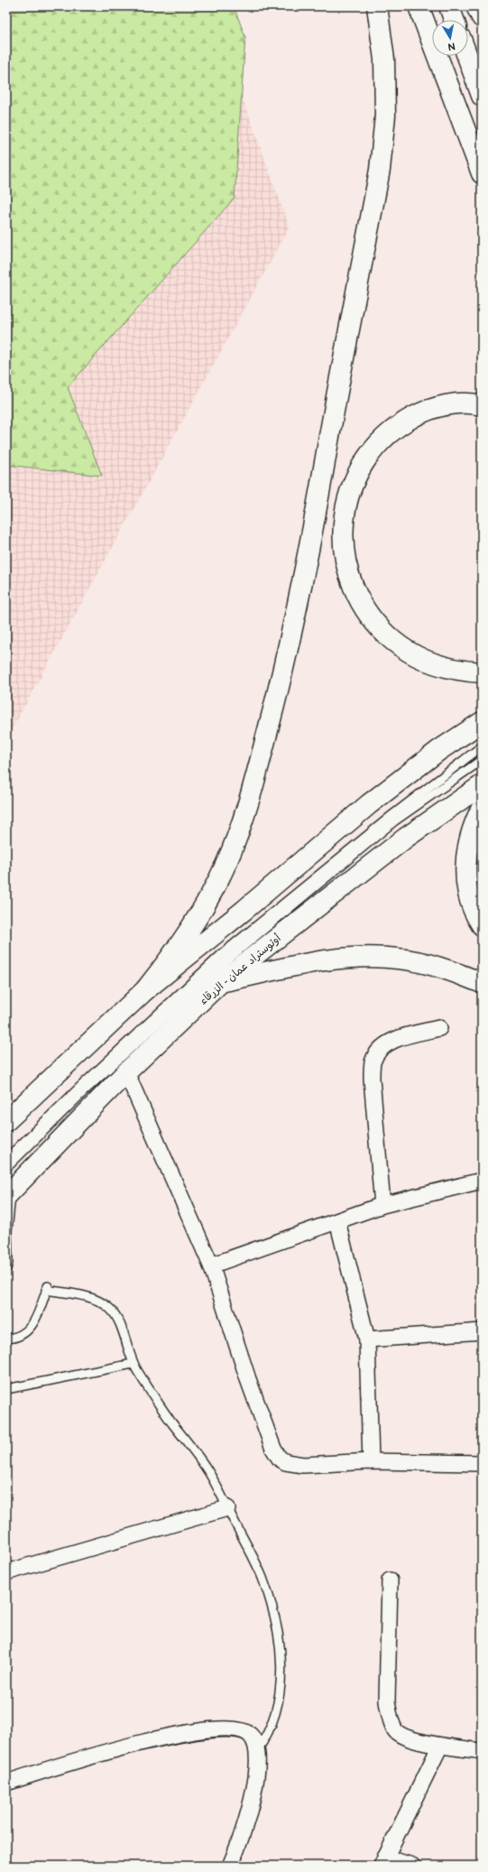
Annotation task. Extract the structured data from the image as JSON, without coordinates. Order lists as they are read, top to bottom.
{
  "streets": {
    "highway": ["أوتوستراد عمان - الزرقاء"]
  },
  "north": "bottom"
}
